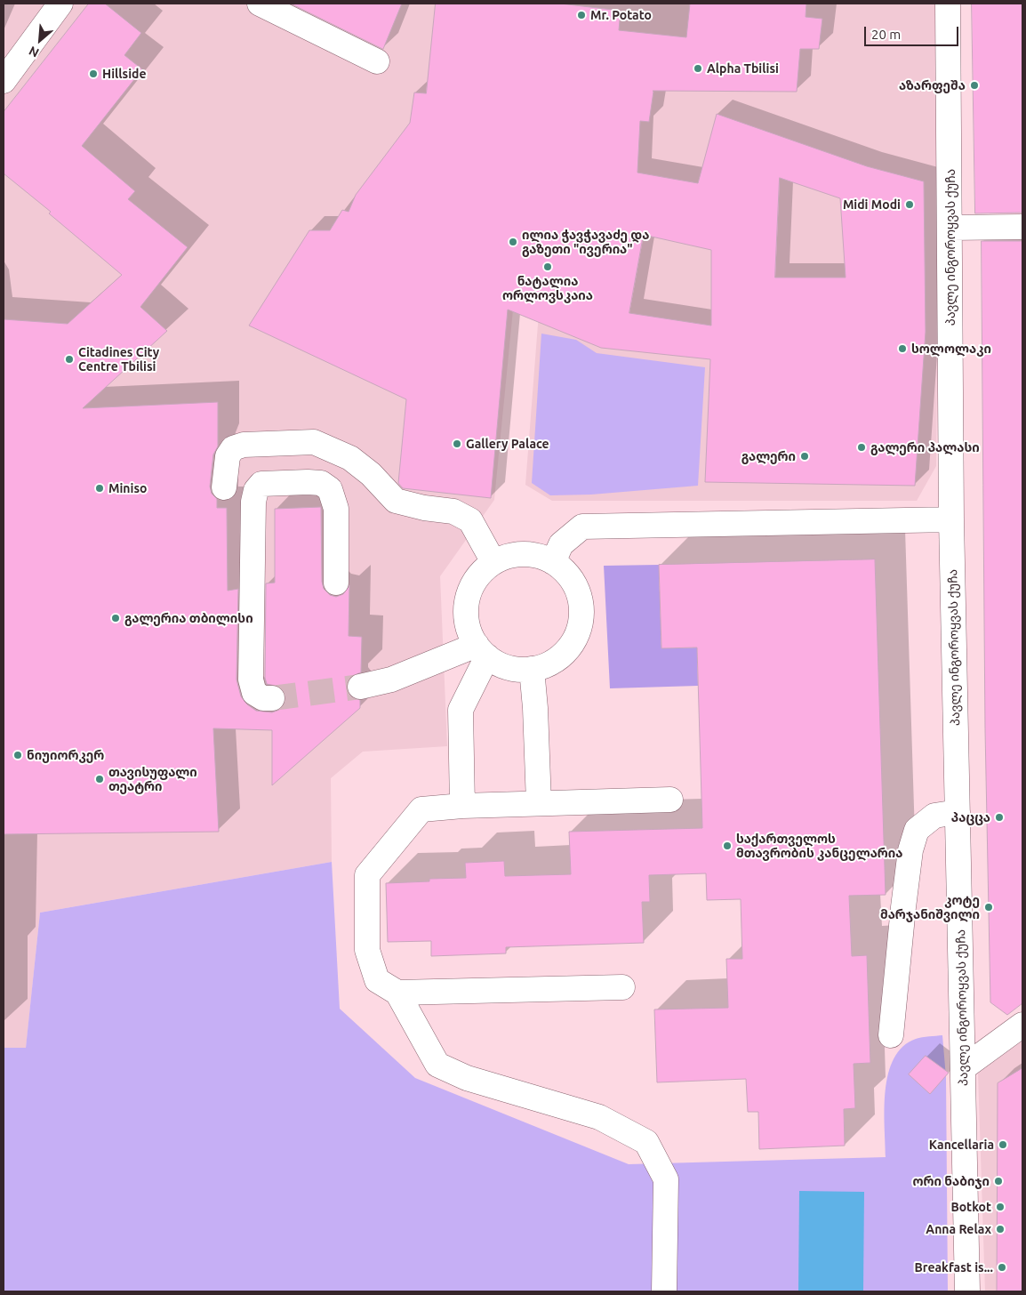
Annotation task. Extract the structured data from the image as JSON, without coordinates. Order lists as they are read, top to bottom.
{
  "streets": {
    "street": ["პავლე ინგოროყვას ქუჩა"]
  },
  "places": [
    "Mr. Potato",
    "Alpha Tbilisi",
    "Hillside",
    "აზარფეშა",
    "Midi Modi",
    "ილია ჭავჭავაძე და გაზეთი \"ივერია\"",
    "ნატალია ორლოვსკაია",
    "სოლოლაკი",
    "Citadines City Centre Tbilisi",
    "Gallery Palace",
    "გალერი პალასი",
    "გალერი",
    "Miniso",
    "გალერია თბილისი",
    "ნიუიორკერ",
    "თავისუფალი თეატრი",
    "პაცცა",
    "საქართველოს მთავრობის კანცელარია",
    "კოტე მარჯანიშვილი",
    "Kancellaria",
    "ორი ნაბიჯი",
    "Botkot",
    "Anna Relax",
    "Breakfast is..."
  ],
  "scale_bar": "20 m",
  "north": "bottom left"
}
